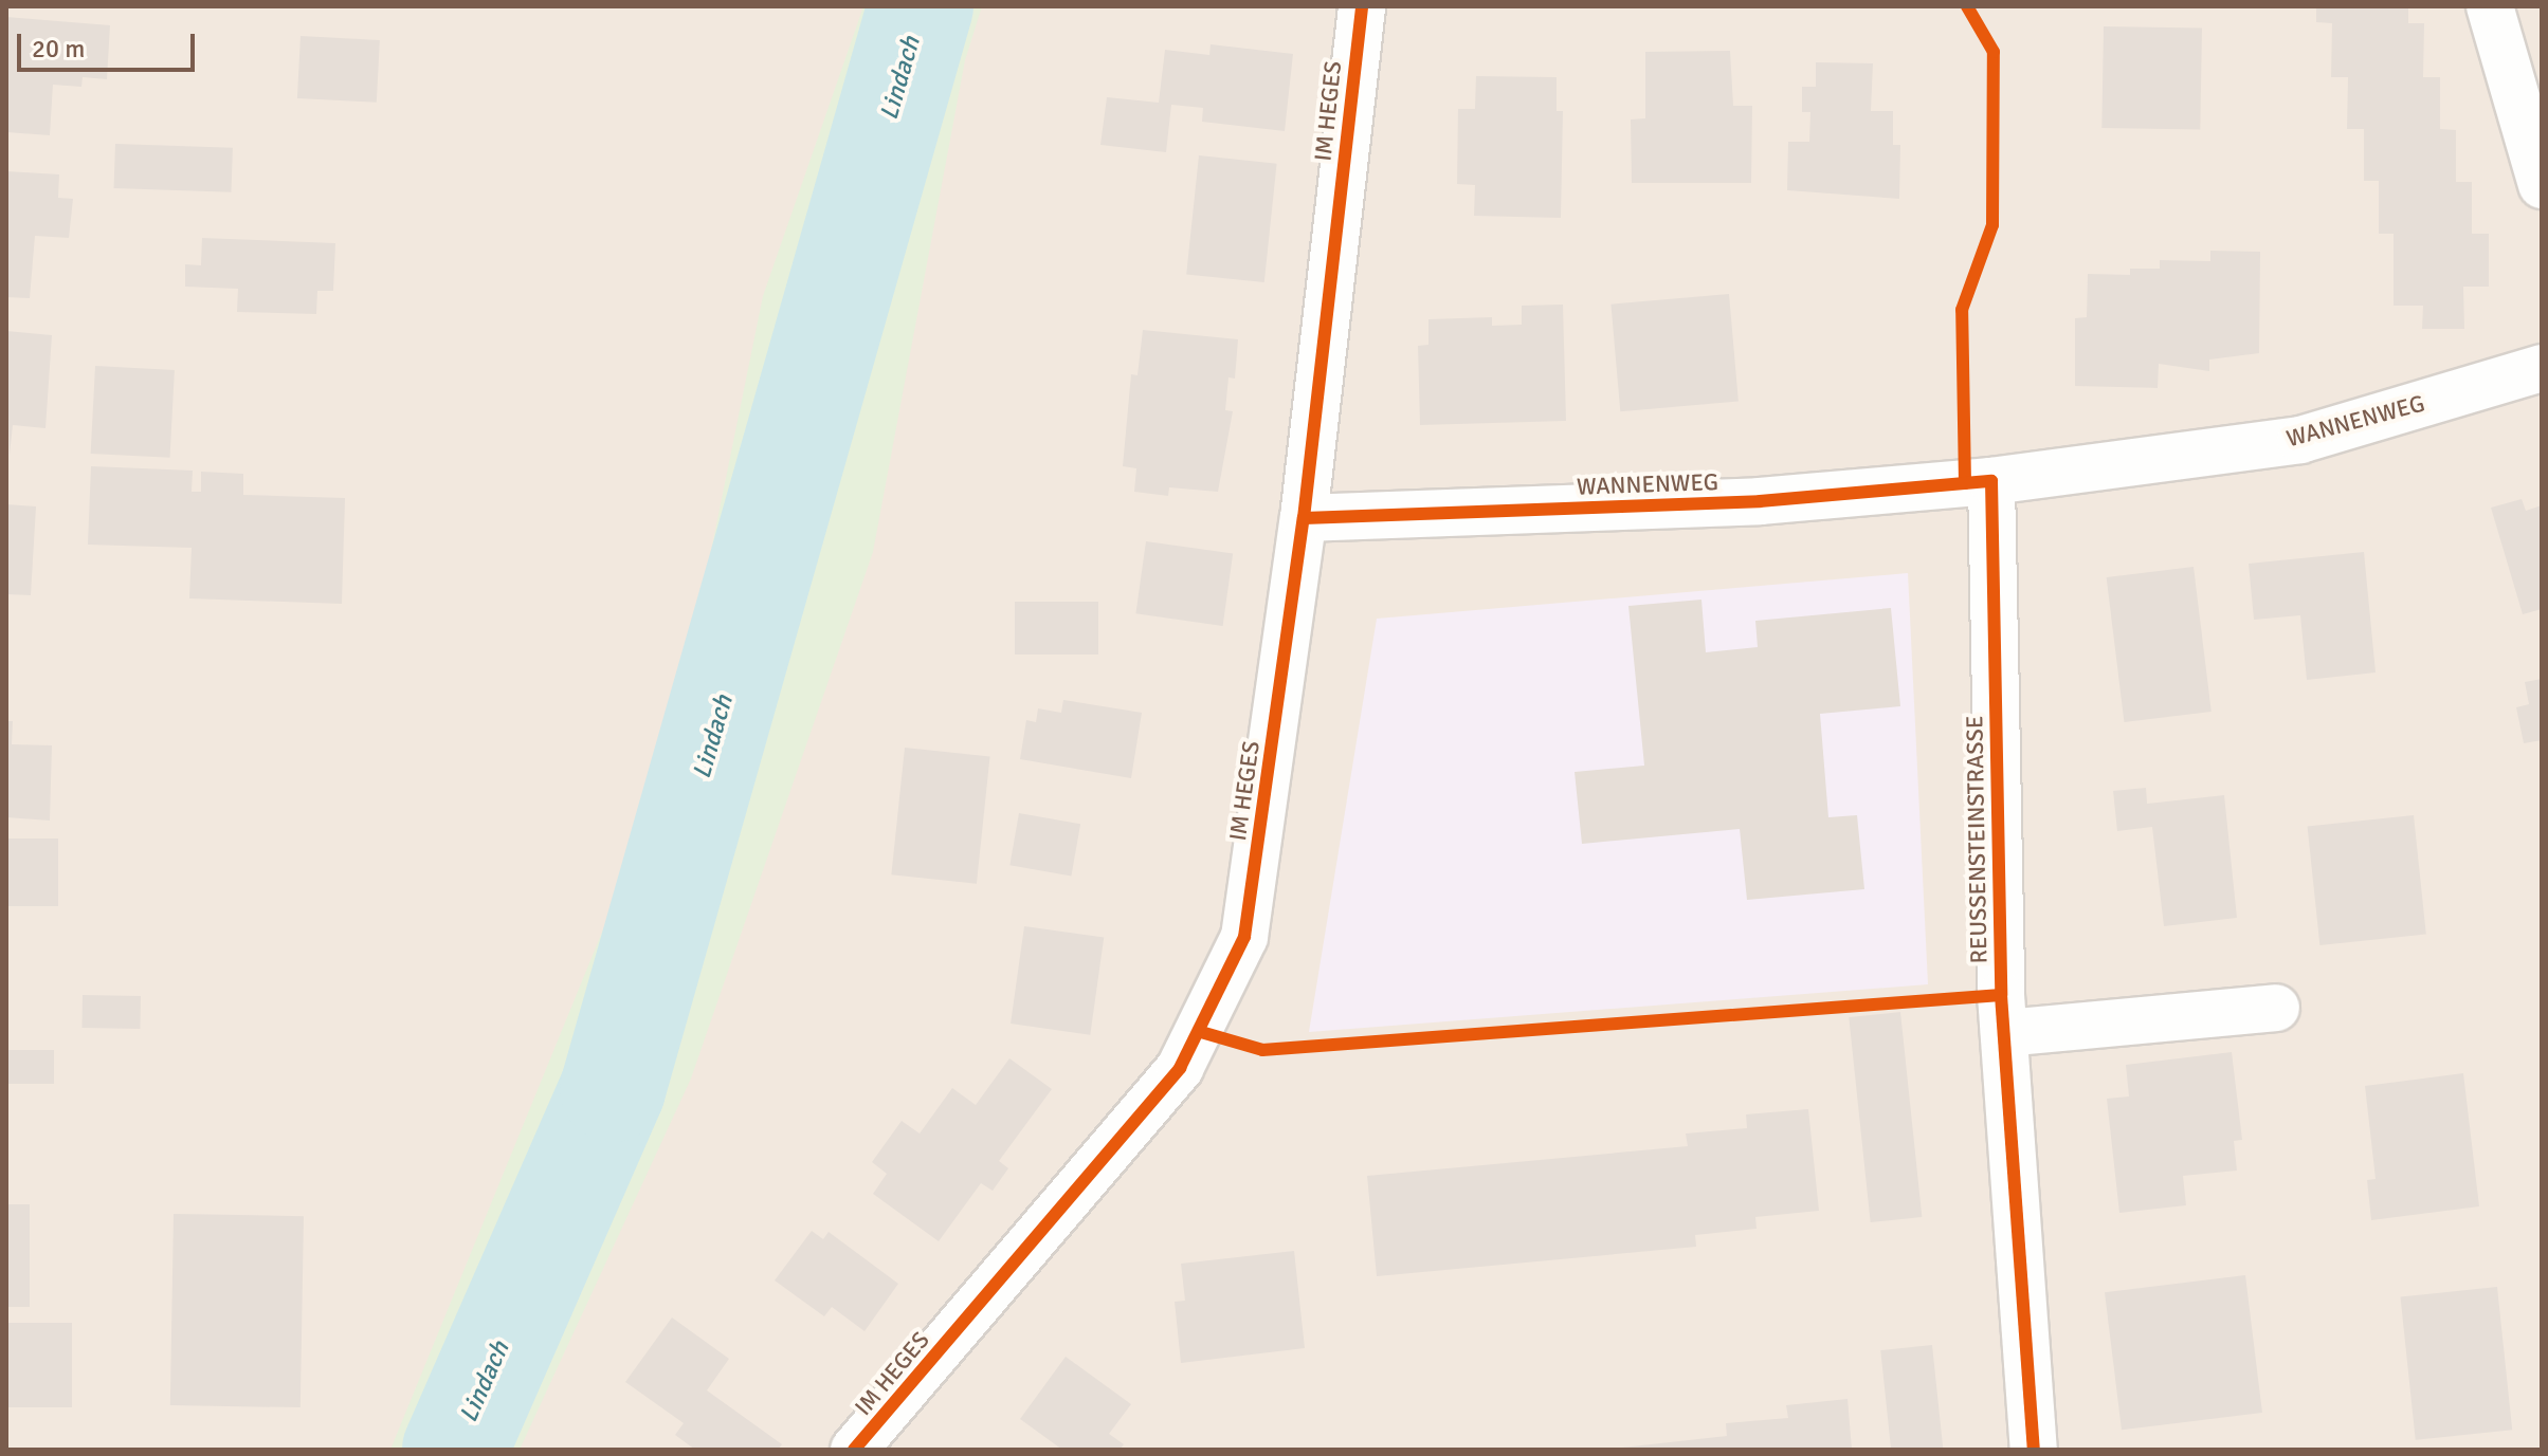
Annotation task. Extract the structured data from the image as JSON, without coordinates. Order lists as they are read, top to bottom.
{
  "streets": {
    "street": ["IM HEGES", "WANNENWEG", "REUSSENSTEINSTRASSE"]
  },
  "crossings": [
    ["IM HEGES", "WANNENWEG"],
    ["WANNENWEG", "REUSSENSTEINSTRASSE"]
  ],
  "water": ["Lindach"],
  "scale_bar": "20 m"
}
